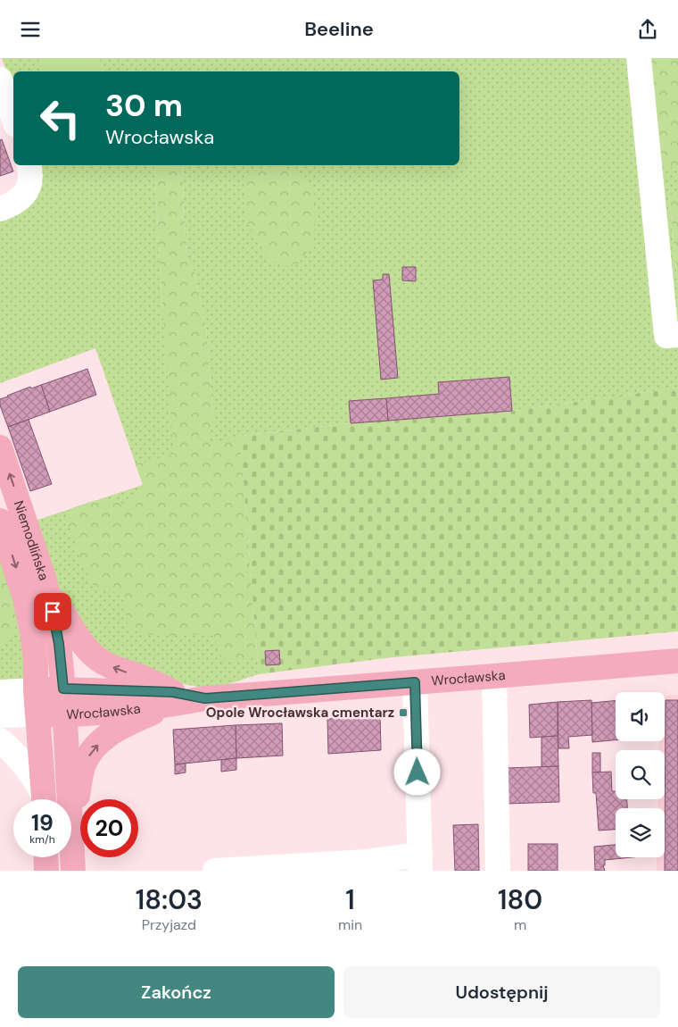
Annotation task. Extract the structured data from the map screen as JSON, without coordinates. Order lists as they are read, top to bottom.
{
  "streets": {
    "main road": ["Niemodlińska", "Wrocławska"]
  },
  "crossings": [
    ["Niemodlińska", "Wrocławska"]
  ],
  "places": {
    "transit": ["Opole Wrocławska cmentarz"]
  },
  "page": {
    "header": "Beeline",
    "turn": ["30 m", "Wrocławska"],
    "speed": "19 km/h",
    "limit": "20",
    "eta": [
      "18:03",
      "Przyjazd",
      "1",
      "min",
      "180",
      "m"
    ],
    "buttons": ["Zakończ", "Udostępnij"]
  }
}
